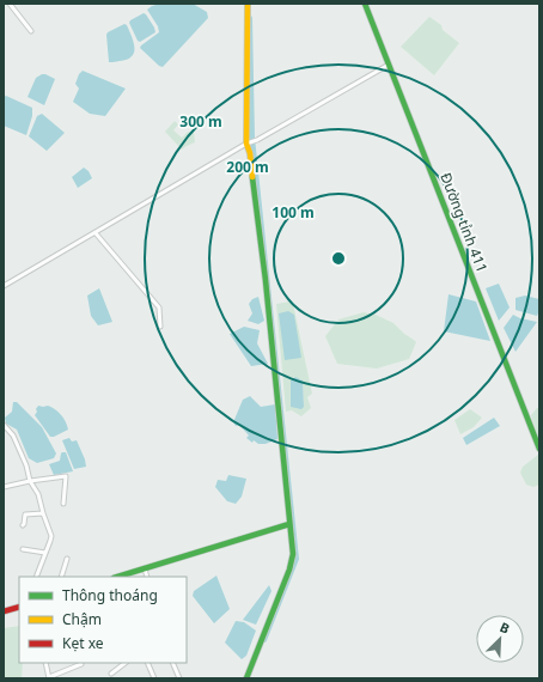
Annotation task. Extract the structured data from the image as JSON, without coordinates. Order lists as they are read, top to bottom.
{
  "streets": {
    "main road": ["Đường tỉnh 411"]
  },
  "legend": ["Thông thoáng", "Chậm", "Kẹt xe"],
  "north": "top right",
  "rings": ["300 m", "200 m", "100 m"]
}
